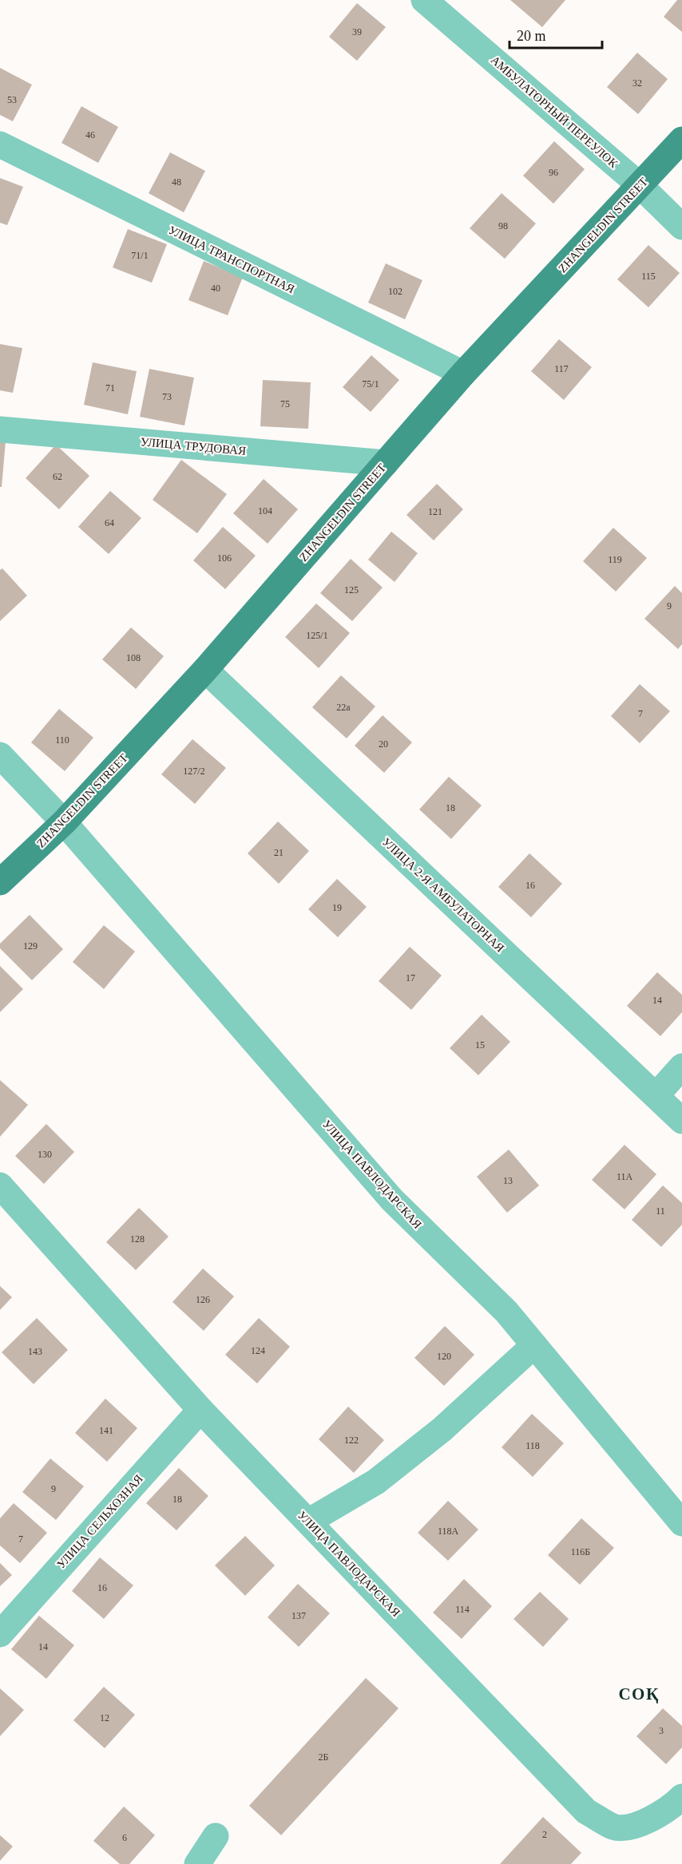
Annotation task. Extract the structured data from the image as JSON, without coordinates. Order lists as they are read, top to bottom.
{
  "streets": {
    "main road": ["ZHANGELDIN STREET"],
    "street": [
      "АМБУЛАТОРНЫЙ ПЕРЕУЛОК",
      "УЛИЦА ТРАНСПОРТНАЯ",
      "УЛИЦА ТРУДОВАЯ",
      "УЛИЦА 2-Я АМБУЛАТОРНАЯ",
      "УЛИЦА ПАВЛОДАРСКАЯ",
      "УЛИЦА СЕЛЬХОЗНАЯ"
    ]
  },
  "crossings": [
    ["АМБУЛАТОРНЫЙ ПЕРЕУЛОК", "ZHANGELDIN STREET"],
    ["ZHANGELDIN STREET", "УЛИЦА ТРАНСПОРТНАЯ"],
    ["ZHANGELDIN STREET", "УЛИЦА ТРУДОВАЯ"],
    ["ZHANGELDIN STREET", "УЛИЦА 2-Я АМБУЛАТОРНАЯ"],
    ["ZHANGELDIN STREET", "УЛИЦА ПАВЛОДАРСКАЯ"],
    ["УЛИЦА ПАВЛОДАРСКАЯ", "УЛИЦА СЕЛЬХОЗНАЯ"]
  ],
  "districts": ["СОҚ"],
  "house_numbers": [
    "39",
    "32",
    "53",
    "46",
    "96",
    "48",
    "98",
    "71/1",
    "115",
    "40",
    "102",
    "117",
    "75/1",
    "71",
    "73",
    "75",
    "62",
    "104",
    "121",
    "64",
    "106",
    "119",
    "125",
    "9",
    "125/1",
    "108",
    "22а",
    "7",
    "110",
    "20",
    "127/2",
    "18",
    "21",
    "16",
    "19",
    "129",
    "17",
    "14",
    "15",
    "130",
    "11А",
    "13",
    "11",
    "128",
    "126",
    "124",
    "143",
    "120",
    "141",
    "122",
    "118",
    "9",
    "18",
    "118А",
    "7",
    "116Б",
    "16",
    "114",
    "137",
    "14",
    "12",
    "3",
    "2Б",
    "2",
    "6"
  ],
  "scale_bar": "20 m"
}
